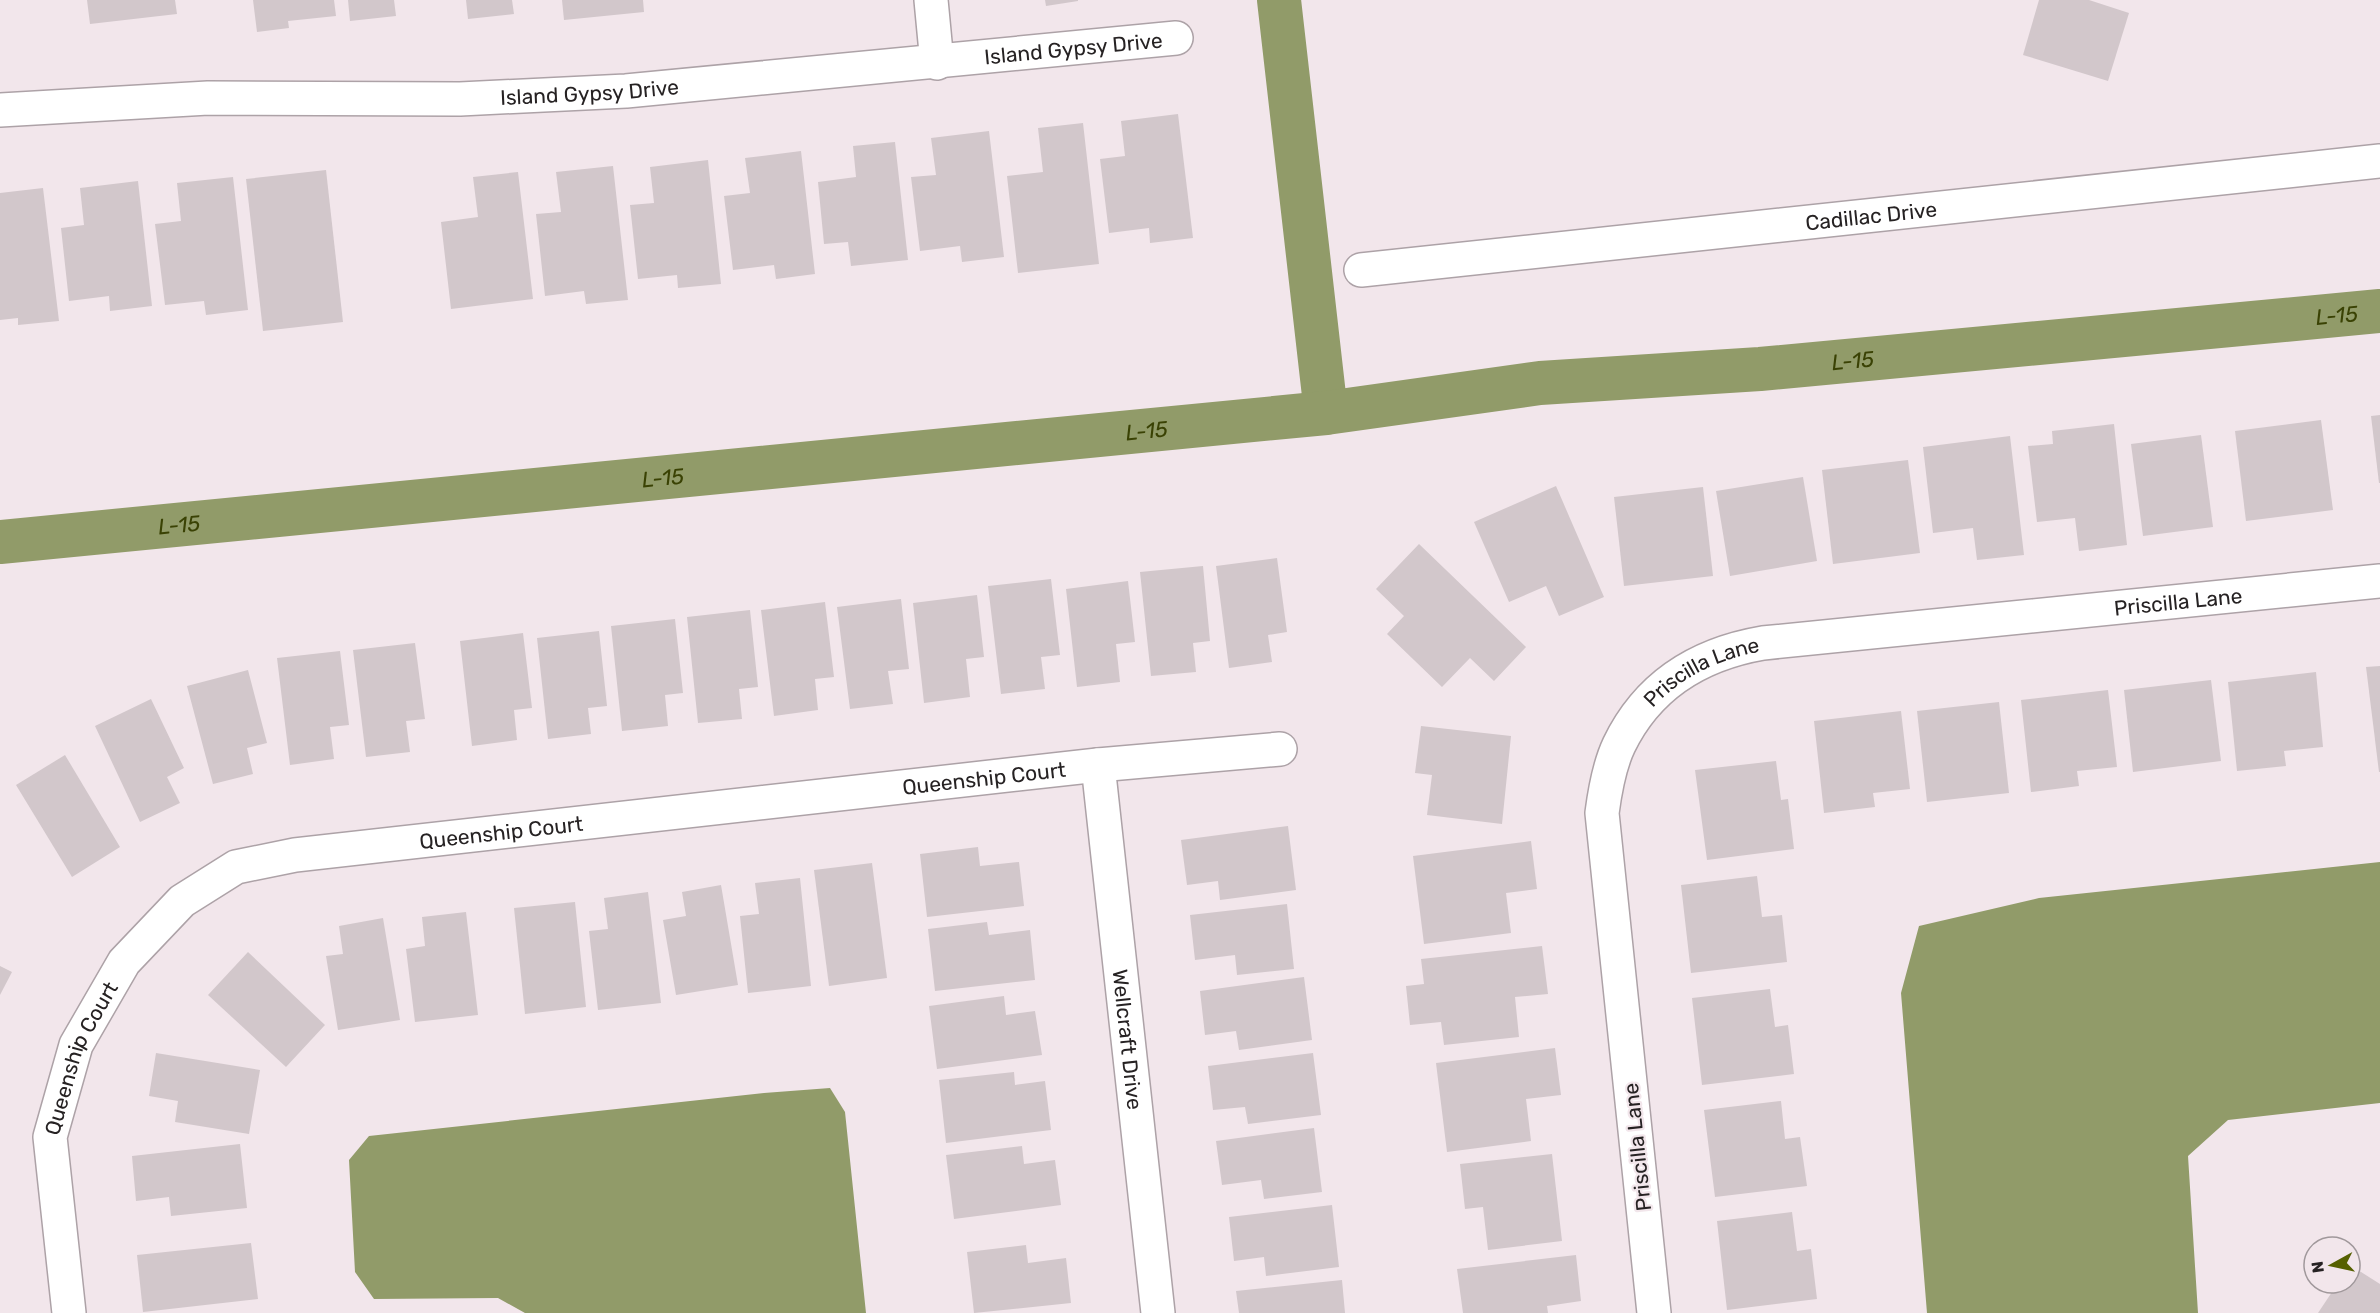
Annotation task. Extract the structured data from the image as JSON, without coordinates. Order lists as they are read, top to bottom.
{
  "streets": {
    "street": [
      "Island Gypsy Drive",
      "Cadillac Drive",
      "Priscilla Lane",
      "Queenship Court",
      "Wellcraft Drive"
    ]
  },
  "crossings": [
    ["Queenship Court", "Wellcraft Drive"]
  ],
  "water": ["L-15"],
  "north": "left"
}
